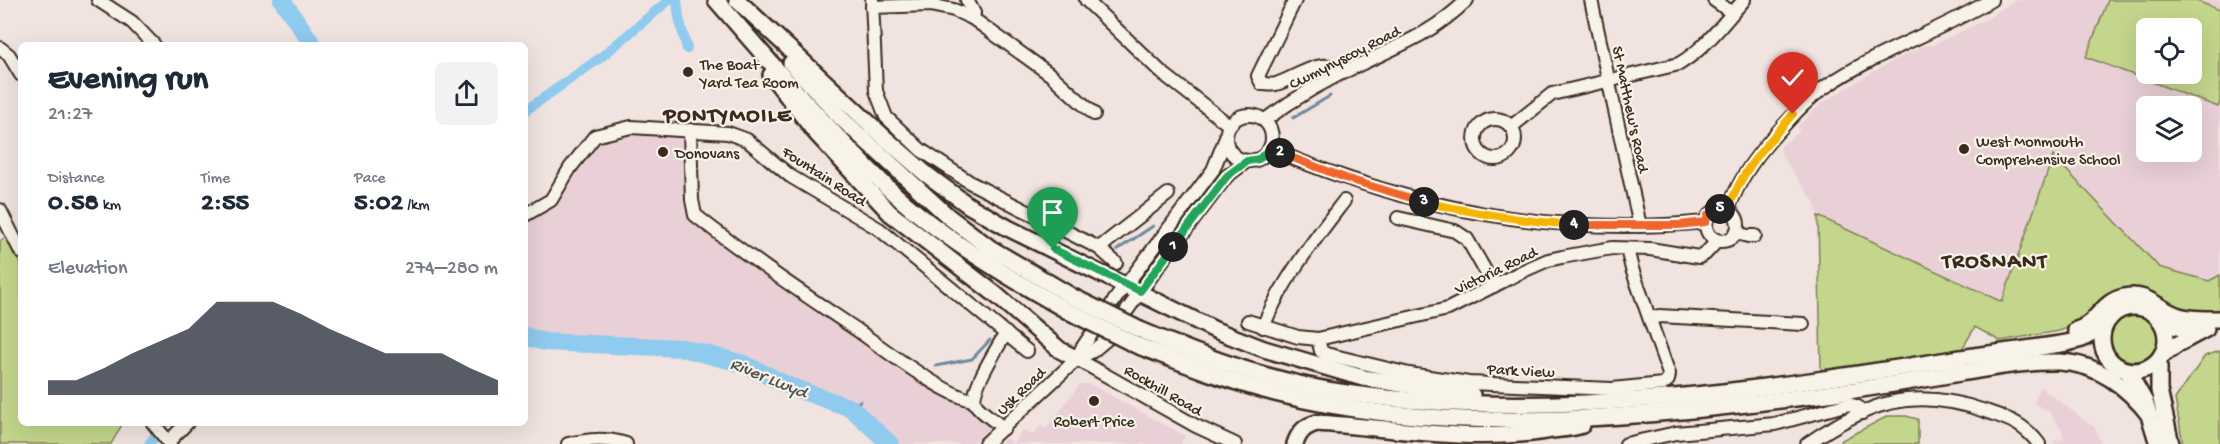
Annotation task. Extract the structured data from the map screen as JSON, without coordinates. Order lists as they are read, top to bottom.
{
  "streets": {
    "street": [
      "Cwmynyscoy Road",
      "St Matthew's Road",
      "Fountain Road",
      "Victoria Road",
      "Park View",
      "Rockhill Road",
      "Usk Road"
    ]
  },
  "crossings": [
    ["Victoria Road", "Park View"],
    ["Rockhill Road", "Usk Road"]
  ],
  "districts": ["PONTYMOILE", "TROSNANT"],
  "water": ["River Lwyd"],
  "places": [
    "The Boat Yard Tea Room",
    "West Monmouth Comprehensive School",
    "Donovans",
    "Robert Price"
  ],
  "page": {
    "heading": ["Evening run", "21:27"],
    "pins": [
      "2",
      "3",
      "5",
      "4",
      "1"
    ],
    "stats": [
      ["Distance", "0.58 km"],
      ["Time", "2:55"],
      ["Pace", "5:02 /km"]
    ],
    "chart": ["Elevation", "274–280 m"]
  }
}
